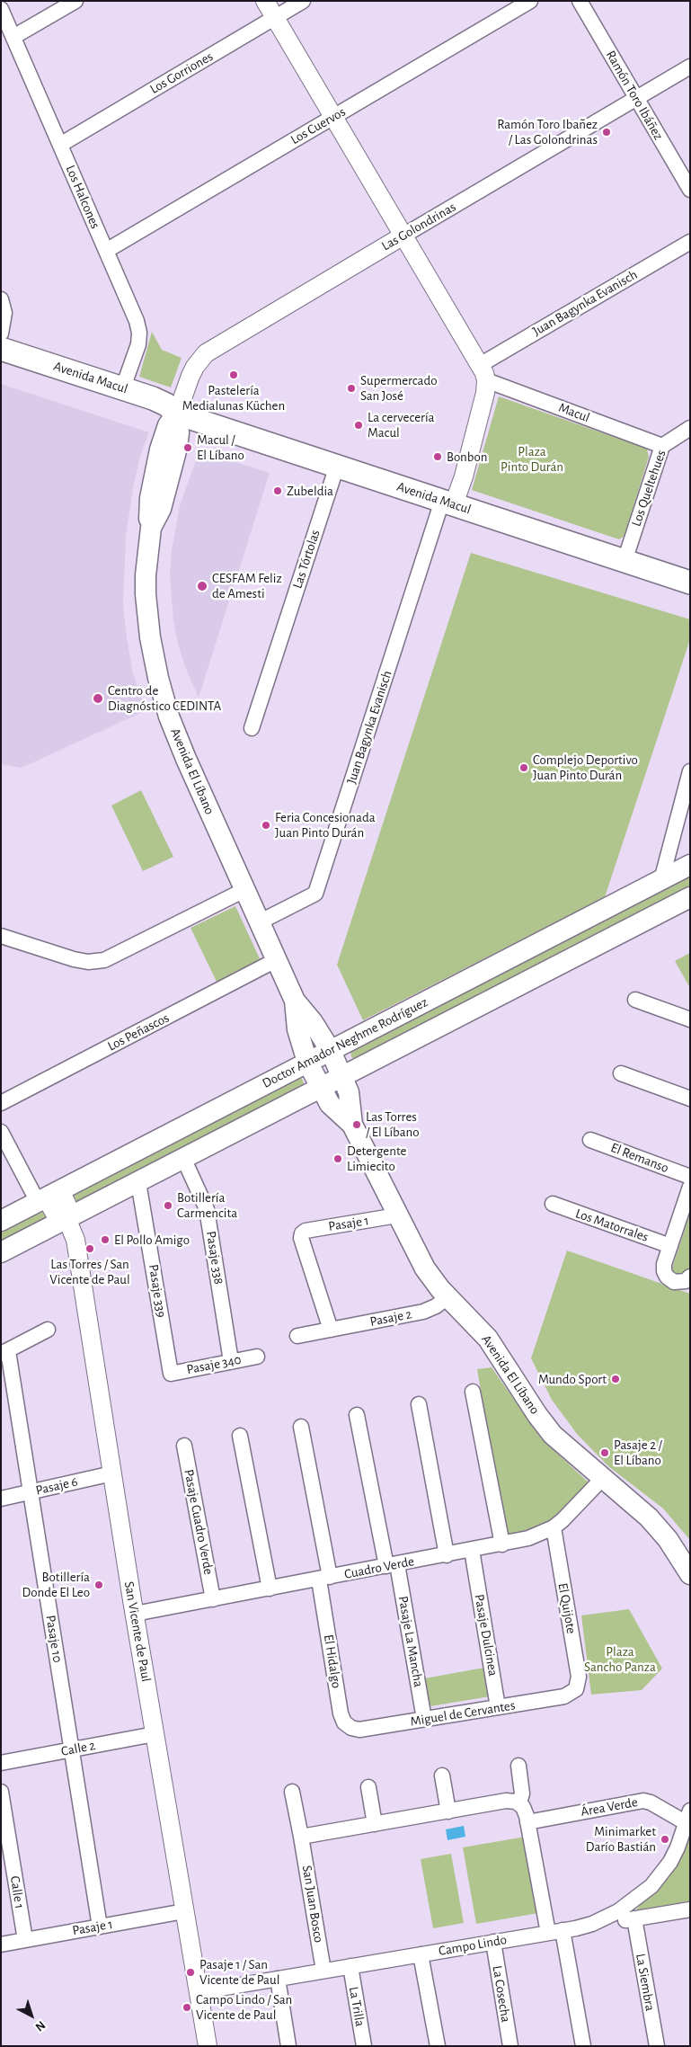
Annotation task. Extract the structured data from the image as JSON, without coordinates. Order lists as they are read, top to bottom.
{
  "streets": {
    "main road": ["Avenida Macul", "Avenida El Líbano", "Doctor Amador Neghme Rodríguez"],
    "street": [
      "Los Gorriones",
      "Ramón Toro Ibáñez",
      "Los Cuervos",
      "Los Halcones",
      "Las Golondrinas",
      "Juan Bagynka Evanisch",
      "Macul",
      "Los Queltehues",
      "Las Tórtolas",
      "Los Peñascos",
      "El Remanso",
      "Pasaje 1",
      "Los Matorrales",
      "Pasaje 338",
      "Pasaje 339",
      "Pasaje 2",
      "Pasaje 340",
      "Pasaje 6",
      "Pasaje Cuadro Verde",
      "Cuadro Verde",
      "El Quijote",
      "San Vicente de Paul",
      "Pasaje Dulcinea",
      "Pasaje 10",
      "Pasaje La Mancha",
      "El Hidalgo",
      "Miguel de Cervantes",
      "Calle 2",
      "Área Verde",
      "Calle 1",
      "San Juan Bosco",
      "Campo Lindo",
      "La Siembra",
      "La Cosecha",
      "La Trilla"
    ]
  },
  "crossings": [
    ["Los Gorriones", "Los Halcones"],
    ["Ramón Toro Ibáñez", "Las Golondrinas"],
    ["Los Cuervos", "Los Halcones"],
    ["Los Halcones", "Avenida Macul"],
    ["Las Golondrinas", "Avenida Macul"],
    ["Las Golondrinas", "Avenida El Líbano"],
    ["Juan Bagynka Evanisch", "Avenida Macul"],
    ["Juan Bagynka Evanisch", "Macul"],
    ["Juan Bagynka Evanisch", "Avenida El Líbano"],
    ["Avenida Macul", "Los Queltehues"],
    ["Avenida Macul", "Las Tórtolas"],
    ["Avenida Macul", "Avenida El Líbano"],
    ["Macul", "Los Queltehues"],
    ["Avenida El Líbano", "Los Peñascos"],
    ["Avenida El Líbano", "Doctor Amador Neghme Rodríguez"],
    ["Avenida El Líbano", "Pasaje 1"],
    ["Avenida El Líbano", "Pasaje 2"],
    ["Avenida El Líbano", "Cuadro Verde"],
    ["Doctor Amador Neghme Rodríguez", "Pasaje 338"],
    ["Doctor Amador Neghme Rodríguez", "Pasaje 339"],
    ["Doctor Amador Neghme Rodríguez", "San Vicente de Paul"],
    ["Pasaje 1", "Pasaje 2"],
    ["Pasaje 1", "San Vicente de Paul"],
    ["Pasaje 1", "Pasaje 10"],
    ["Pasaje 1", "Calle 1"],
    ["Pasaje 338", "Pasaje 340"],
    ["Pasaje 339", "Pasaje 340"],
    ["Pasaje 6", "San Vicente de Paul"],
    ["Pasaje 6", "Pasaje 10"],
    ["Pasaje Cuadro Verde", "Cuadro Verde"],
    ["Cuadro Verde", "El Quijote"],
    ["Cuadro Verde", "San Vicente de Paul"],
    ["Cuadro Verde", "Pasaje Dulcinea"],
    ["Cuadro Verde", "Pasaje La Mancha"],
    ["Cuadro Verde", "El Hidalgo"],
    ["El Quijote", "Miguel de Cervantes"],
    ["San Vicente de Paul", "Calle 2"],
    ["San Vicente de Paul", "Campo Lindo"],
    ["Pasaje Dulcinea", "Miguel de Cervantes"],
    ["Pasaje 10", "Calle 2"],
    ["Pasaje La Mancha", "Miguel de Cervantes"],
    ["El Hidalgo", "Miguel de Cervantes"],
    ["Área Verde", "Campo Lindo"],
    ["San Juan Bosco", "Campo Lindo"],
    ["Campo Lindo", "La Cosecha"],
    ["Campo Lindo", "La Trilla"]
  ],
  "parks": ["Plaza Pinto Durán", "Plaza Sancho Panza"],
  "places": [
    "Ramón Toro Ibañez / Las Golondrinas",
    "Pastelería Medialunas Küchen",
    "Supermercado San José",
    "La cervecería Macul",
    "Macul / El Líbano",
    "Bonbon",
    "Zubeldia",
    "CESFAM Feliz de Amesti",
    "Centro de Diagnóstico CEDINTA",
    "Complejo Deportivo Juan Pinto Durán",
    "Feria Concesionada Juan Pinto Durán",
    "Las Torres / El Líbano",
    "Detergente Limiecito",
    "Botillería Carmencita",
    "El Pollo Amigo",
    "Las Torres / San Vicente de Paul",
    "Mundo Sport",
    "Pasaje 2 / El Líbano",
    "Botillería Donde El Leo",
    "Minimarket Darío Bastián",
    "Pasaje 1 / San Vicente de Paul",
    "Campo Lindo / San Vicente de Paul"
  ],
  "north": "bottom right"
}
